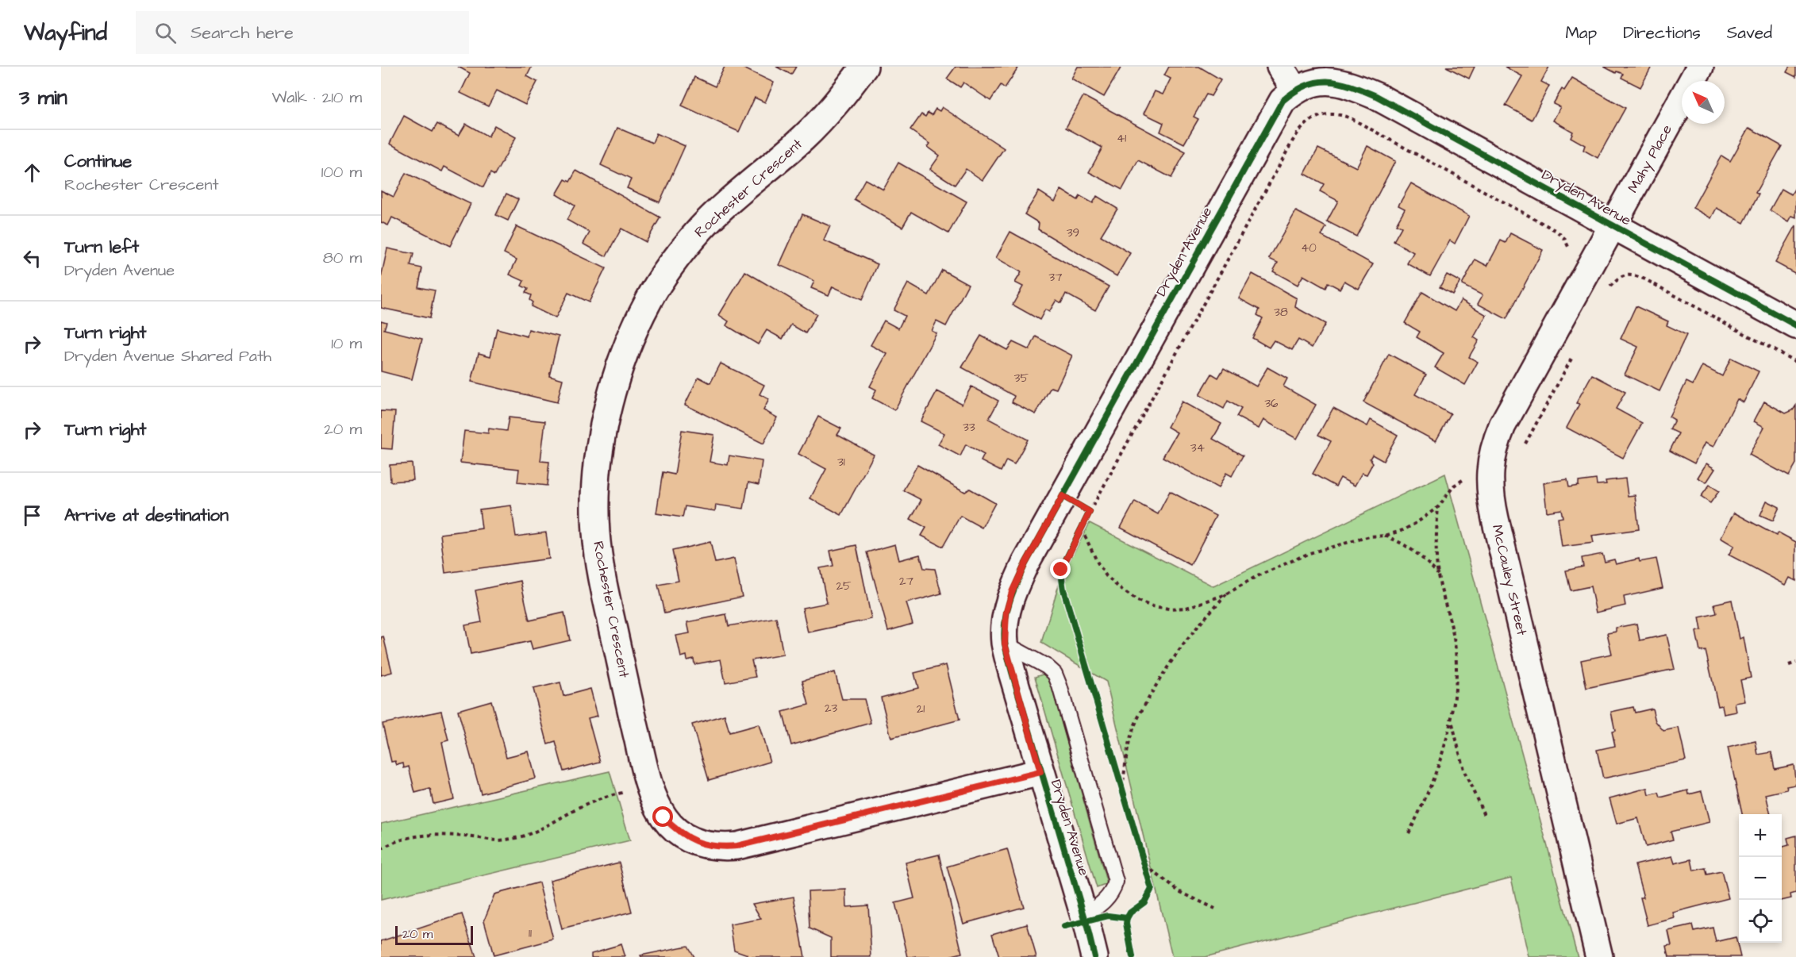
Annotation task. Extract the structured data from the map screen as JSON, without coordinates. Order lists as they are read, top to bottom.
{
  "streets": {
    "street": [
      "Mahy Place",
      "Rochester Crescent",
      "Dryden Avenue",
      "McCauley Street"
    ]
  },
  "crossings": [
    ["Mahy Place", "Dryden Avenue"],
    ["Mahy Place", "McCauley Street"],
    ["Rochester Crescent", "Dryden Avenue"],
    ["Dryden Avenue", "McCauley Street"]
  ],
  "house_numbers": [
    "41",
    "39",
    "40",
    "37",
    "38",
    "35",
    "36",
    "33",
    "34",
    "31",
    "27",
    "25",
    "23",
    "21",
    "11"
  ],
  "scale_bar": "20 m",
  "north": "top left",
  "page": {
    "header": "Wayfind",
    "search": "Search here",
    "nav": ["Map", "Directions", "Saved"],
    "heading": ["3 min", "Walk · 210 m"],
    "list": [
      ["Continue", "Rochester Crescent", "100 m"],
      ["Turn left", "Dryden Avenue", "80 m"],
      ["Turn right", "Dryden Avenue Shared Path", "10 m"],
      ["Turn right", "20 m"],
      "Arrive at destination"
    ],
    "map_buttons": ["+", "−"],
    "scale": "20 m"
  }
}
